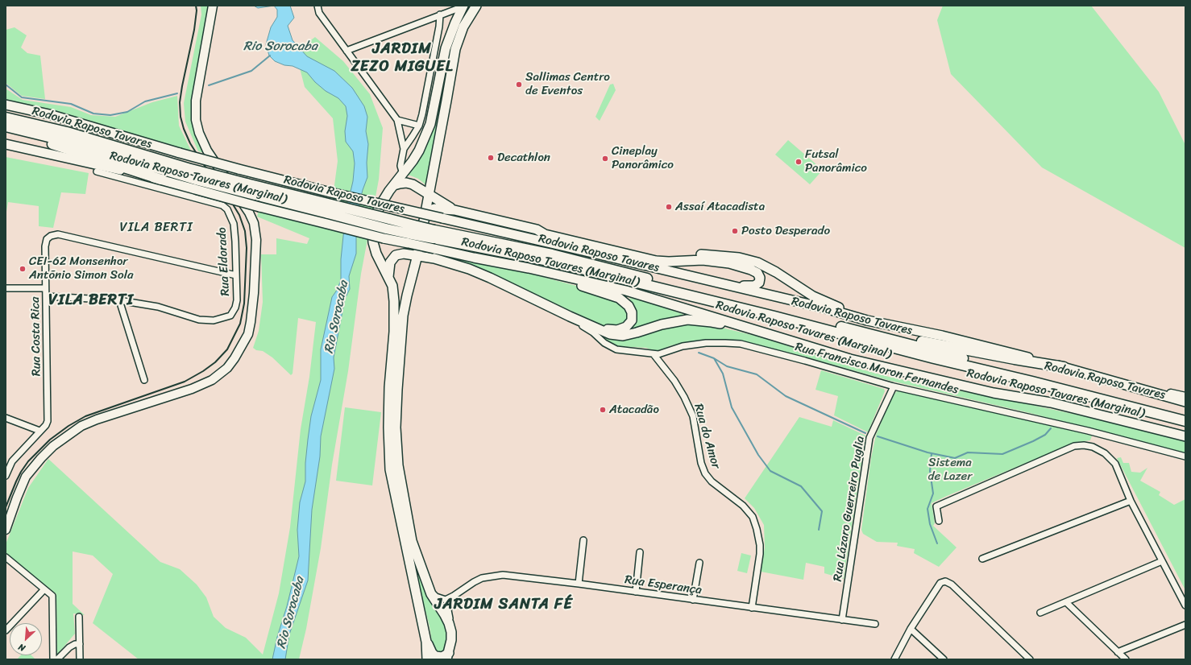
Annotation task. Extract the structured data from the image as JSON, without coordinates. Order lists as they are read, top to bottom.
{
  "streets": {
    "highway": ["Rodovia Raposo Tavares", "Rodovia Raposo Tavares (Marginal)"],
    "street": [
      "Rua Eldorado",
      "Rua Costa Rica",
      "Rua Francisco Moron Fernandes",
      "Rua do Amor",
      "Rua Lázaro Guerreiro Puglia",
      "Rua Esperança"
    ]
  },
  "crossings": [
    ["Rodovia Raposo Tavares", "Rodovia Raposo Tavares (Marginal)"],
    ["Rua Eldorado", "Rua Costa Rica"],
    ["Rua Francisco Moron Fernandes", "Rua do Amor"],
    ["Rua Francisco Moron Fernandes", "Rua Lázaro Guerreiro Puglia"],
    ["Rua do Amor", "Rua Esperança"],
    ["Rua Lázaro Guerreiro Puglia", "Rua Esperança"]
  ],
  "districts": [
    "JARDIM ZEZO MIGUEL",
    "VILA BERTI",
    "VILA BERTI",
    "JARDIM SANTA FÉ"
  ],
  "water": ["Rio Sorocaba"],
  "parks": ["Sistema de Lazer"],
  "places": [
    "Sallimas Centro de Eventos",
    "Decathlon",
    "Cineplay Panorâmico",
    "Futsal Panorâmico",
    "Assaí Atacadista",
    "Posto Desperado",
    "CEI-62 Monsenhor Antõnio Simon Sola",
    "Atacadão"
  ],
  "north": "bottom left"
}
